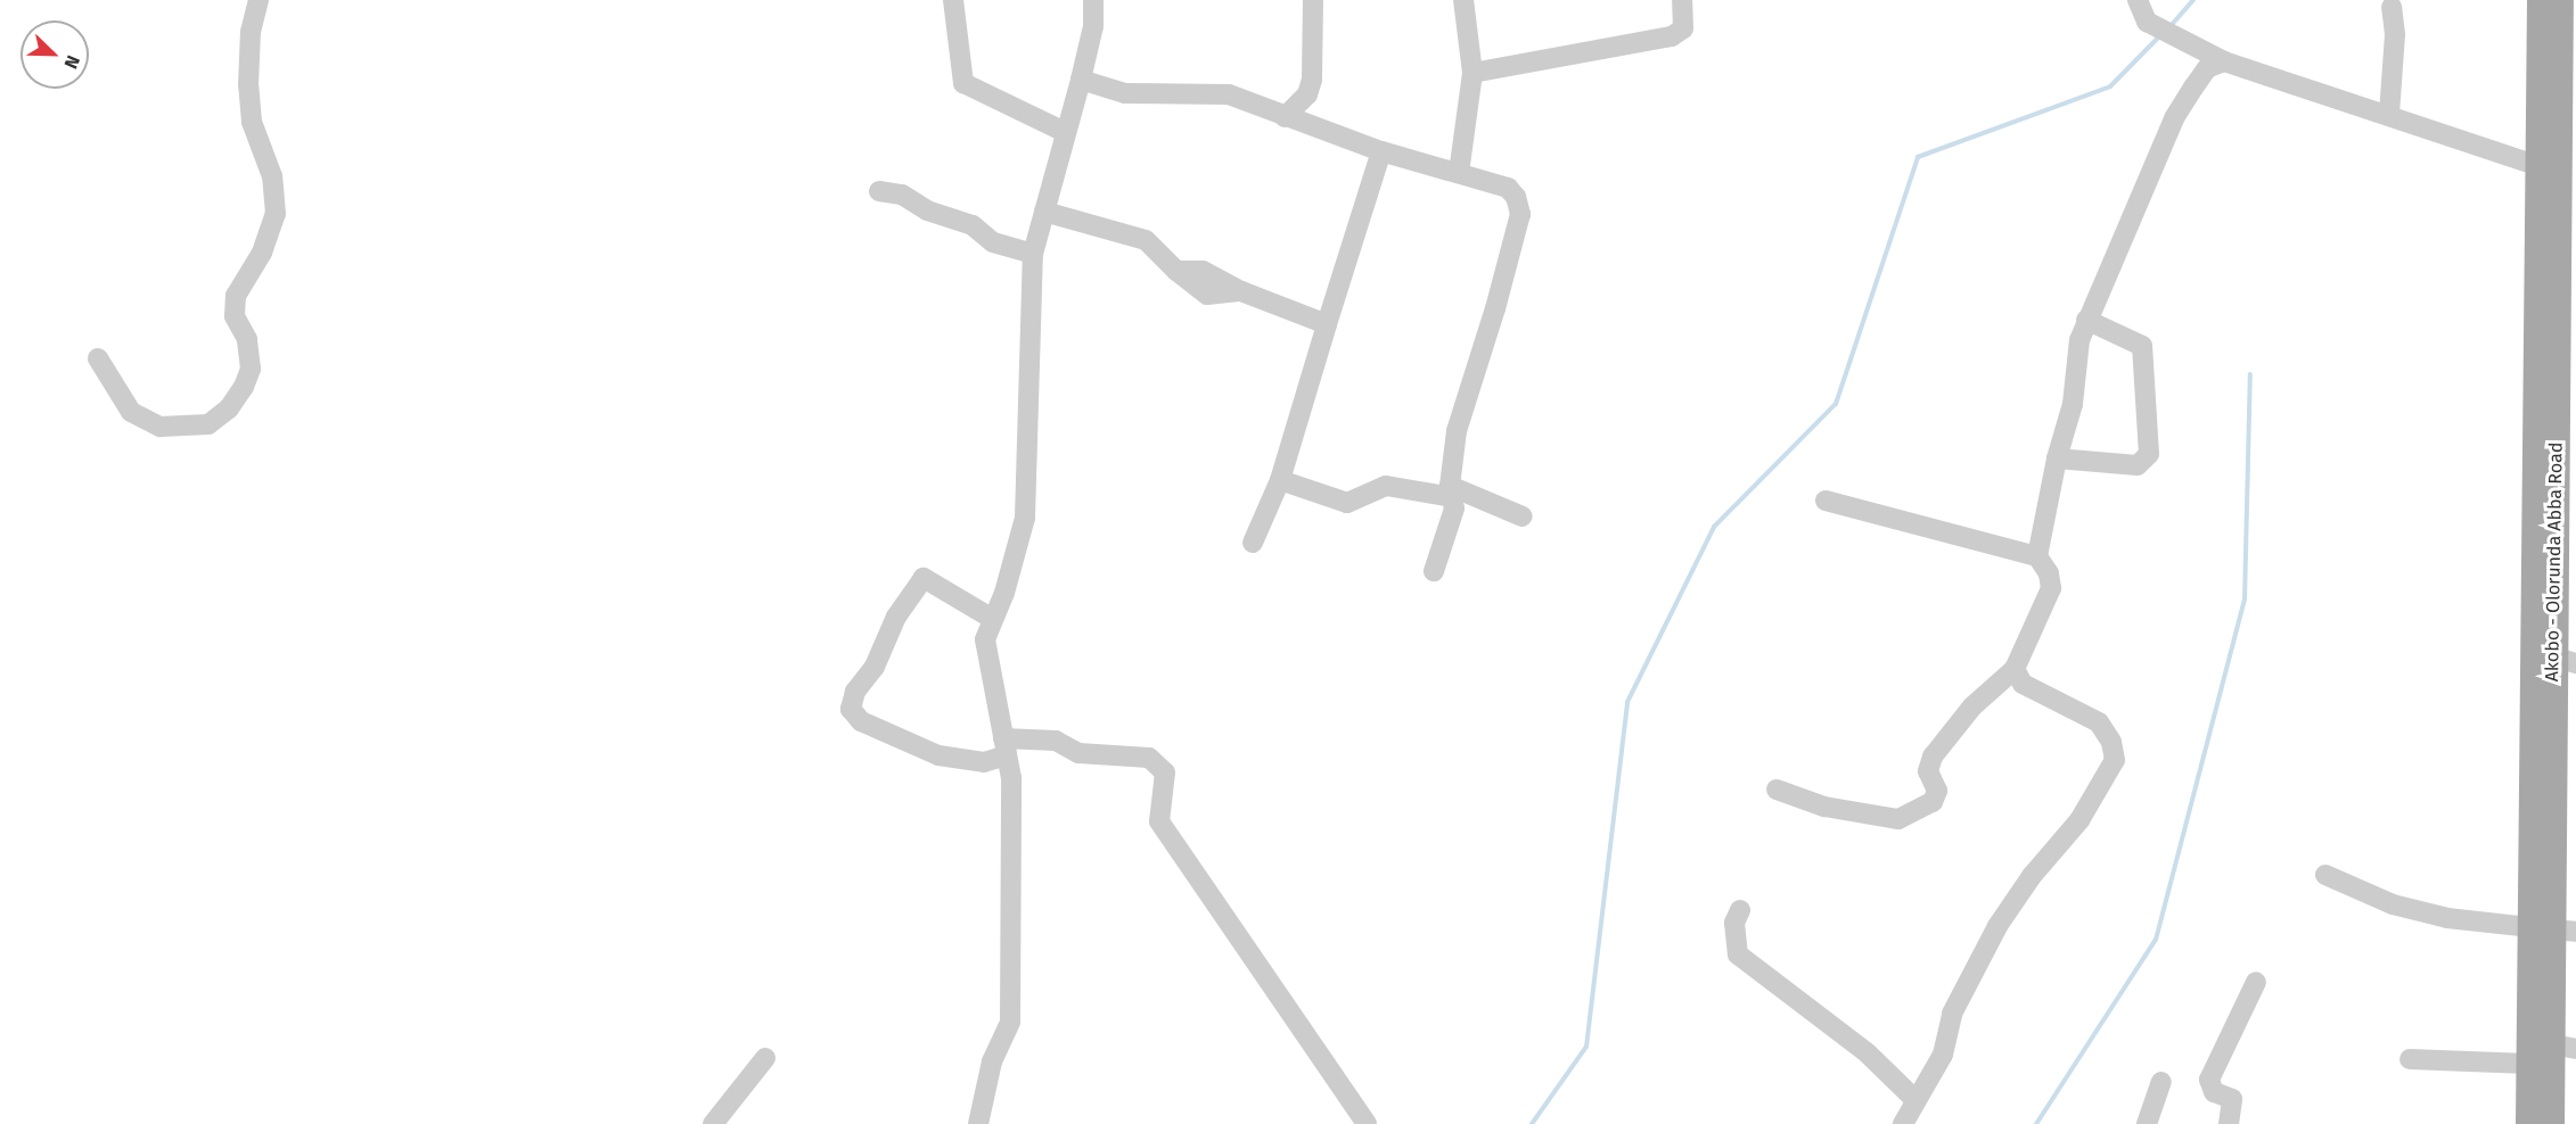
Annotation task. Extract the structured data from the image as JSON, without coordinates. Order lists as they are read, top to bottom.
{
  "streets": {
    "main road": ["Akobo - Olorunda Abba Road"]
  },
  "north": "bottom right"
}
